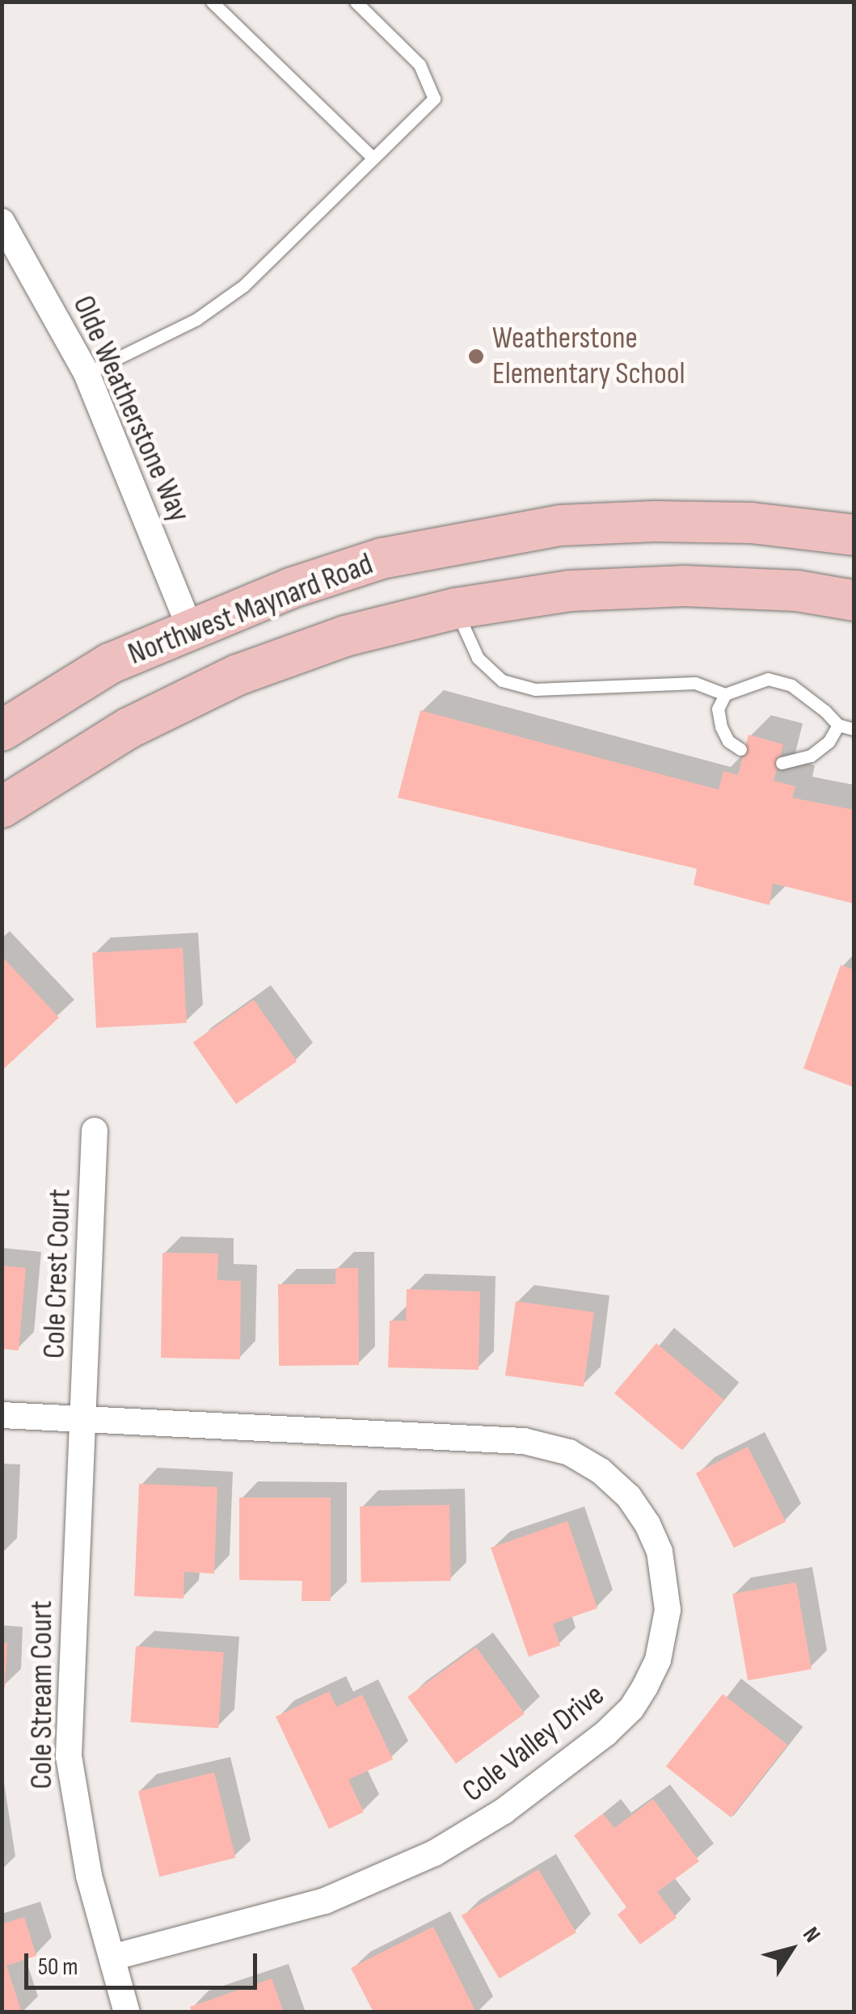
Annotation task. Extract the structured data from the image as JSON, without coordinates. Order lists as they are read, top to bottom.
{
  "streets": {
    "main road": ["Northwest Maynard Road"],
    "street": [
      "Olde Weatherstone Way",
      "Cole Crest Court",
      "Cole Stream Court",
      "Cole Valley Drive"
    ]
  },
  "crossings": [
    ["Olde Weatherstone Way", "Northwest Maynard Road"],
    ["Cole Crest Court", "Cole Stream Court"],
    ["Cole Crest Court", "Cole Valley Drive"],
    ["Cole Stream Court", "Cole Valley Drive"]
  ],
  "places": ["Weatherstone Elementary School"],
  "scale_bar": "50 m",
  "north": "top right"
}
